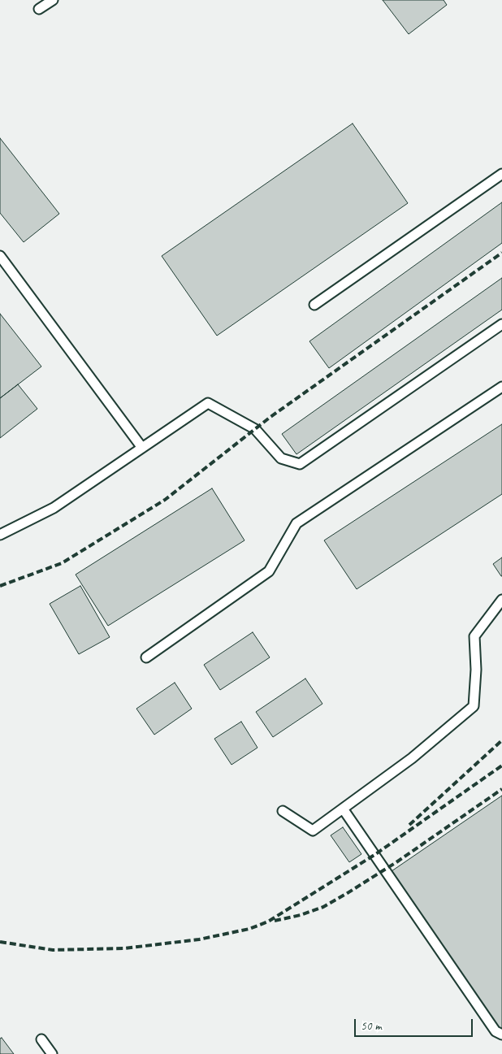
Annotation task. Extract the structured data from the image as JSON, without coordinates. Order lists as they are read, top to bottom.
{
  "scale_bar": "50 m"
}
